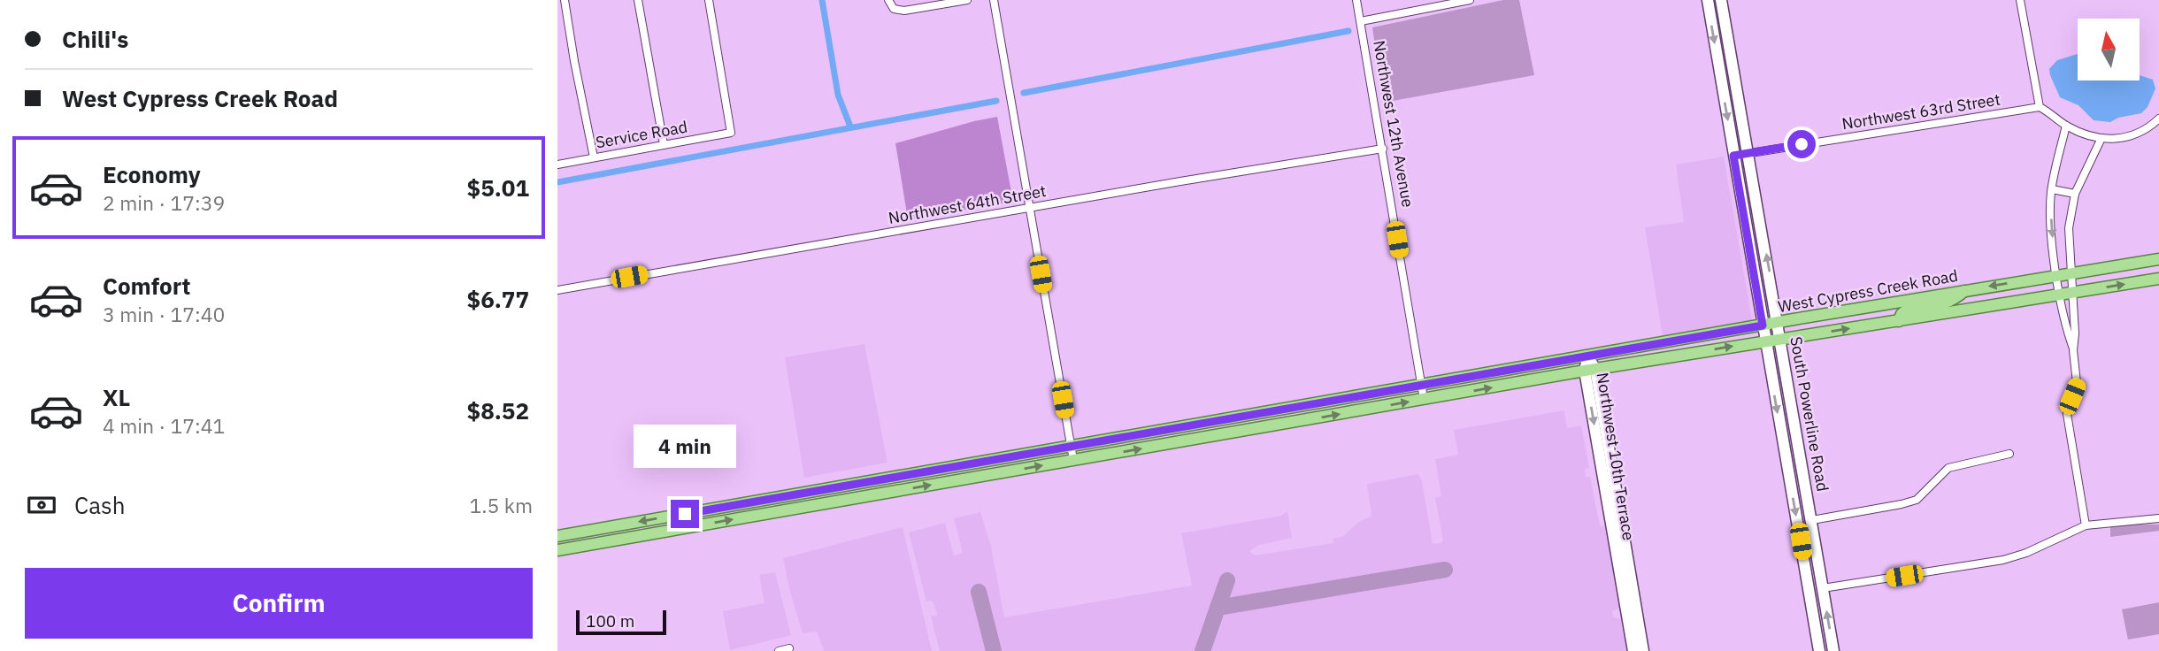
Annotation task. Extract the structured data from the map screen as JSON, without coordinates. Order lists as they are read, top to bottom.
{
  "streets": {
    "main road": ["West Cypress Creek Road", "South Powerline Road", "Northwest 10th Terrace"],
    "street": [
      "Northwest 63rd Street",
      "Northwest 12th Avenue",
      "Service Road",
      "Northwest 64th Street"
    ]
  },
  "crossings": [
    ["Northwest 63rd Street", "South Powerline Road"],
    ["Northwest 12th Avenue", "Northwest 64th Street"],
    ["Northwest 12th Avenue", "West Cypress Creek Road"],
    ["West Cypress Creek Road", "South Powerline Road"],
    ["West Cypress Creek Road", "Northwest 10th Terrace"]
  ],
  "scale_bar": "100 m",
  "north": "top",
  "page": {
    "banner": ["Chili's", "West Cypress Creek Road"],
    "list": [
      {
        "name": "Economy",
        "note": "2 min · 17:39",
        "value": "$5.01"
      },
      {
        "name": "Comfort",
        "note": "3 min · 17:40",
        "value": "$6.77"
      },
      {
        "name": "XL",
        "note": "4 min · 17:41",
        "value": "$8.52"
      }
    ],
    "bubble": "4 min",
    "pay": ["Cash", "1.5 km"],
    "buttons": "Confirm",
    "scale": "100 m"
  }
}
